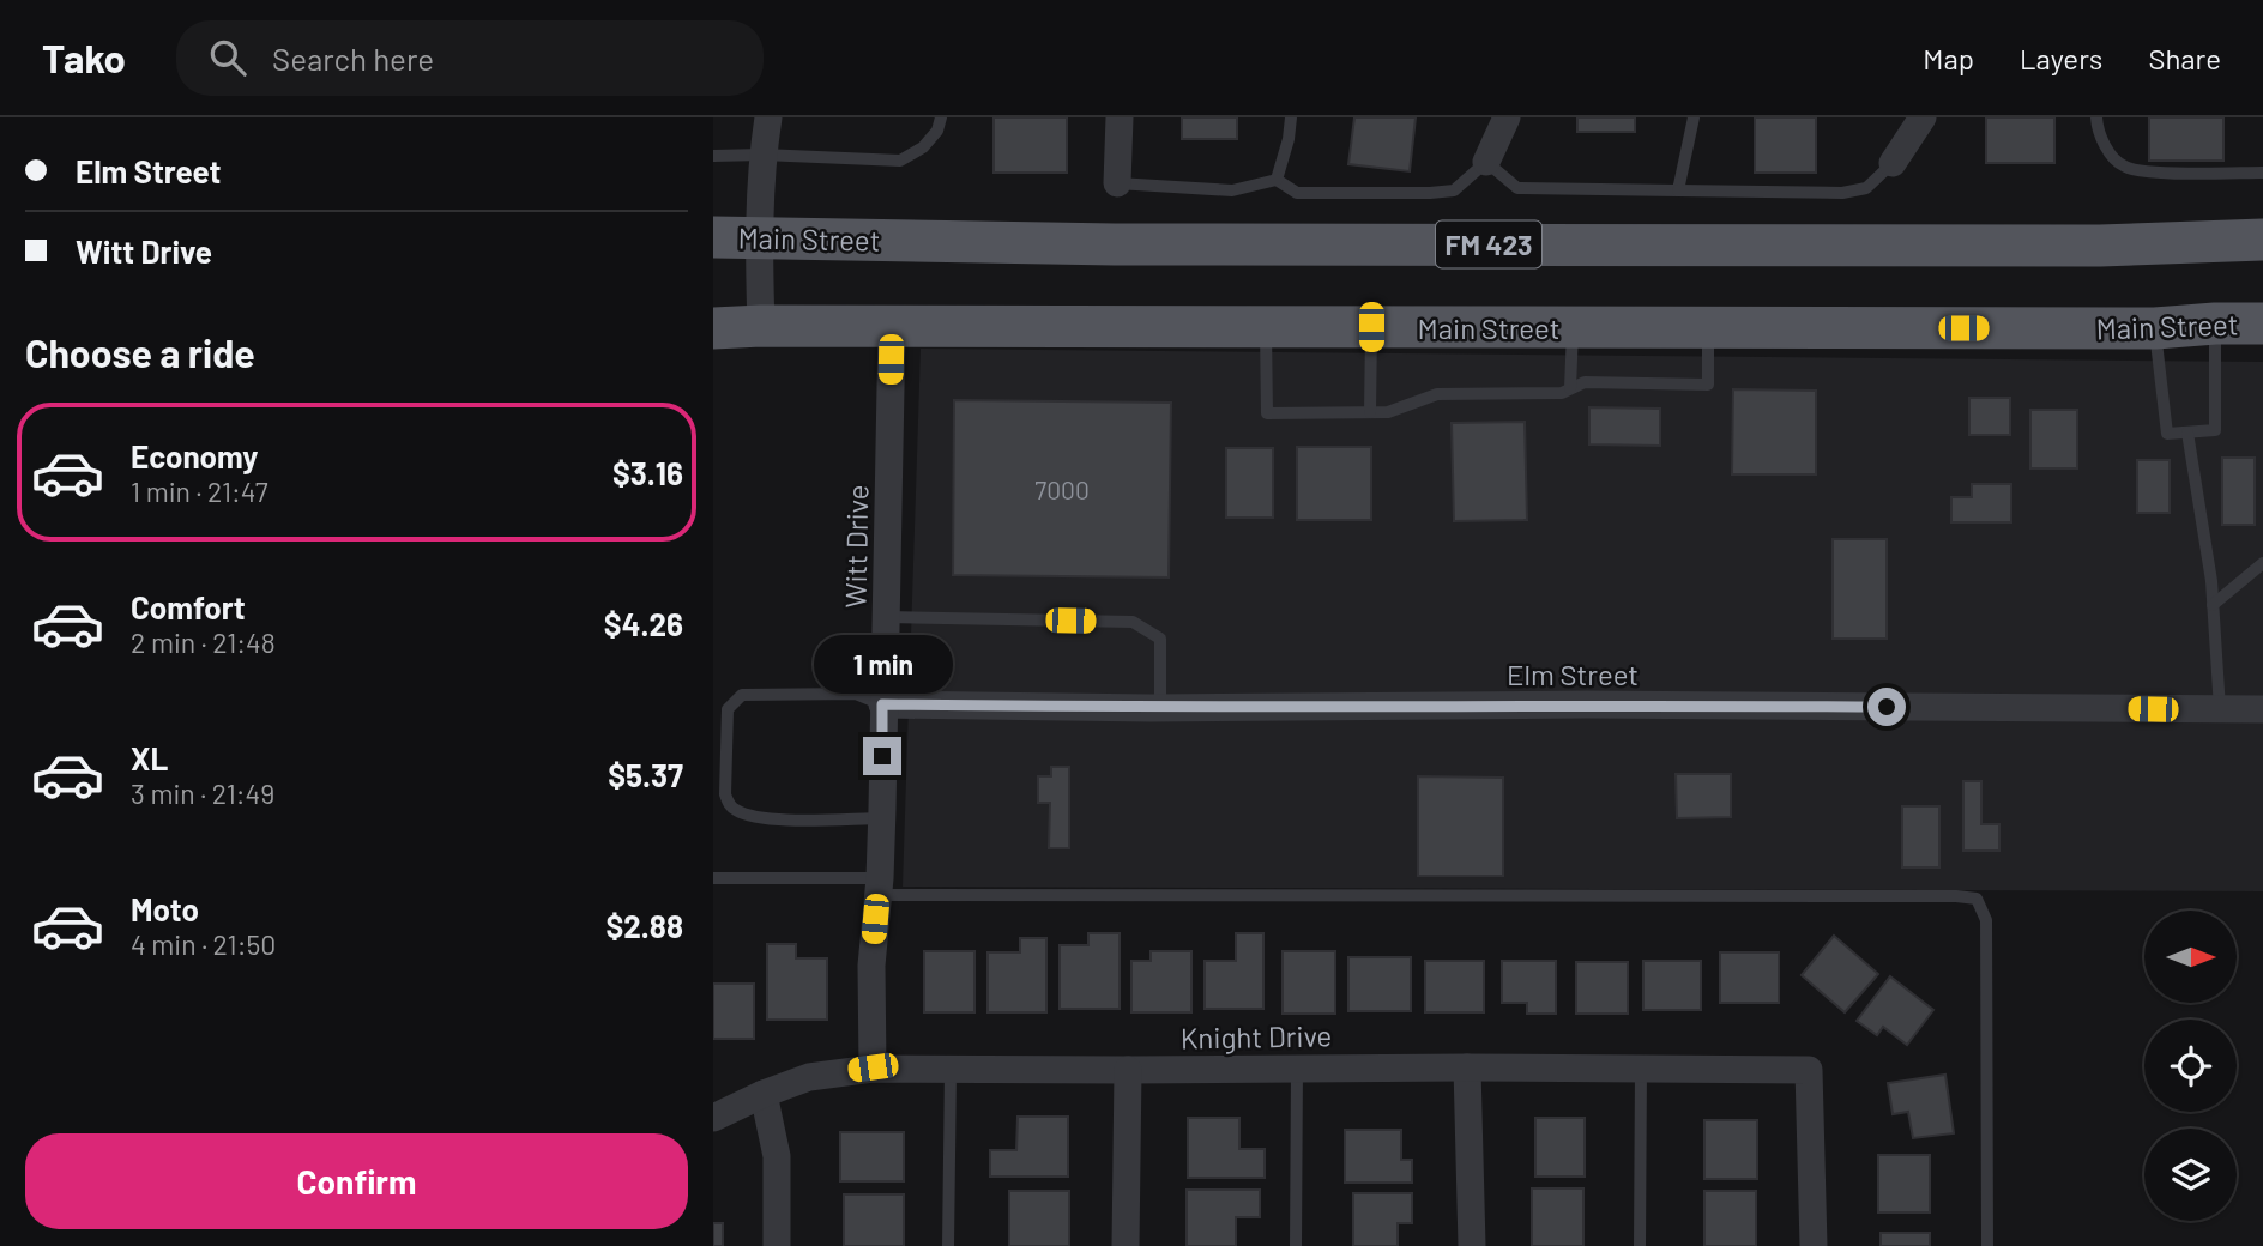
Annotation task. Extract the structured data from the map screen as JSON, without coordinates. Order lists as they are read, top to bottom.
{
  "streets": {
    "main road": ["Main Street", "FM 423"],
    "street": ["Witt Drive", "Elm Street", "Knight Drive"]
  },
  "crossings": [
    ["Main Street", "Witt Drive"],
    ["Witt Drive", "Elm Street"],
    ["Witt Drive", "Knight Drive"]
  ],
  "house_numbers": ["7000"],
  "north": "right",
  "page": {
    "header": "Tako",
    "search": "Search here",
    "nav": ["Map", "Layers", "Share"],
    "banner": ["Elm Street", "Witt Drive"],
    "heading": "Choose a ride",
    "list": [
      {
        "name": "Economy",
        "note": "1 min · 21:47",
        "value": "$3.16"
      },
      {
        "name": "Comfort",
        "note": "2 min · 21:48",
        "value": "$4.26"
      },
      {
        "name": "XL",
        "note": "3 min · 21:49",
        "value": "$5.37"
      },
      {
        "name": "Moto",
        "note": "4 min · 21:50",
        "value": "$2.88"
      }
    ],
    "bubble": "1 min",
    "buttons": "Confirm"
  }
}
